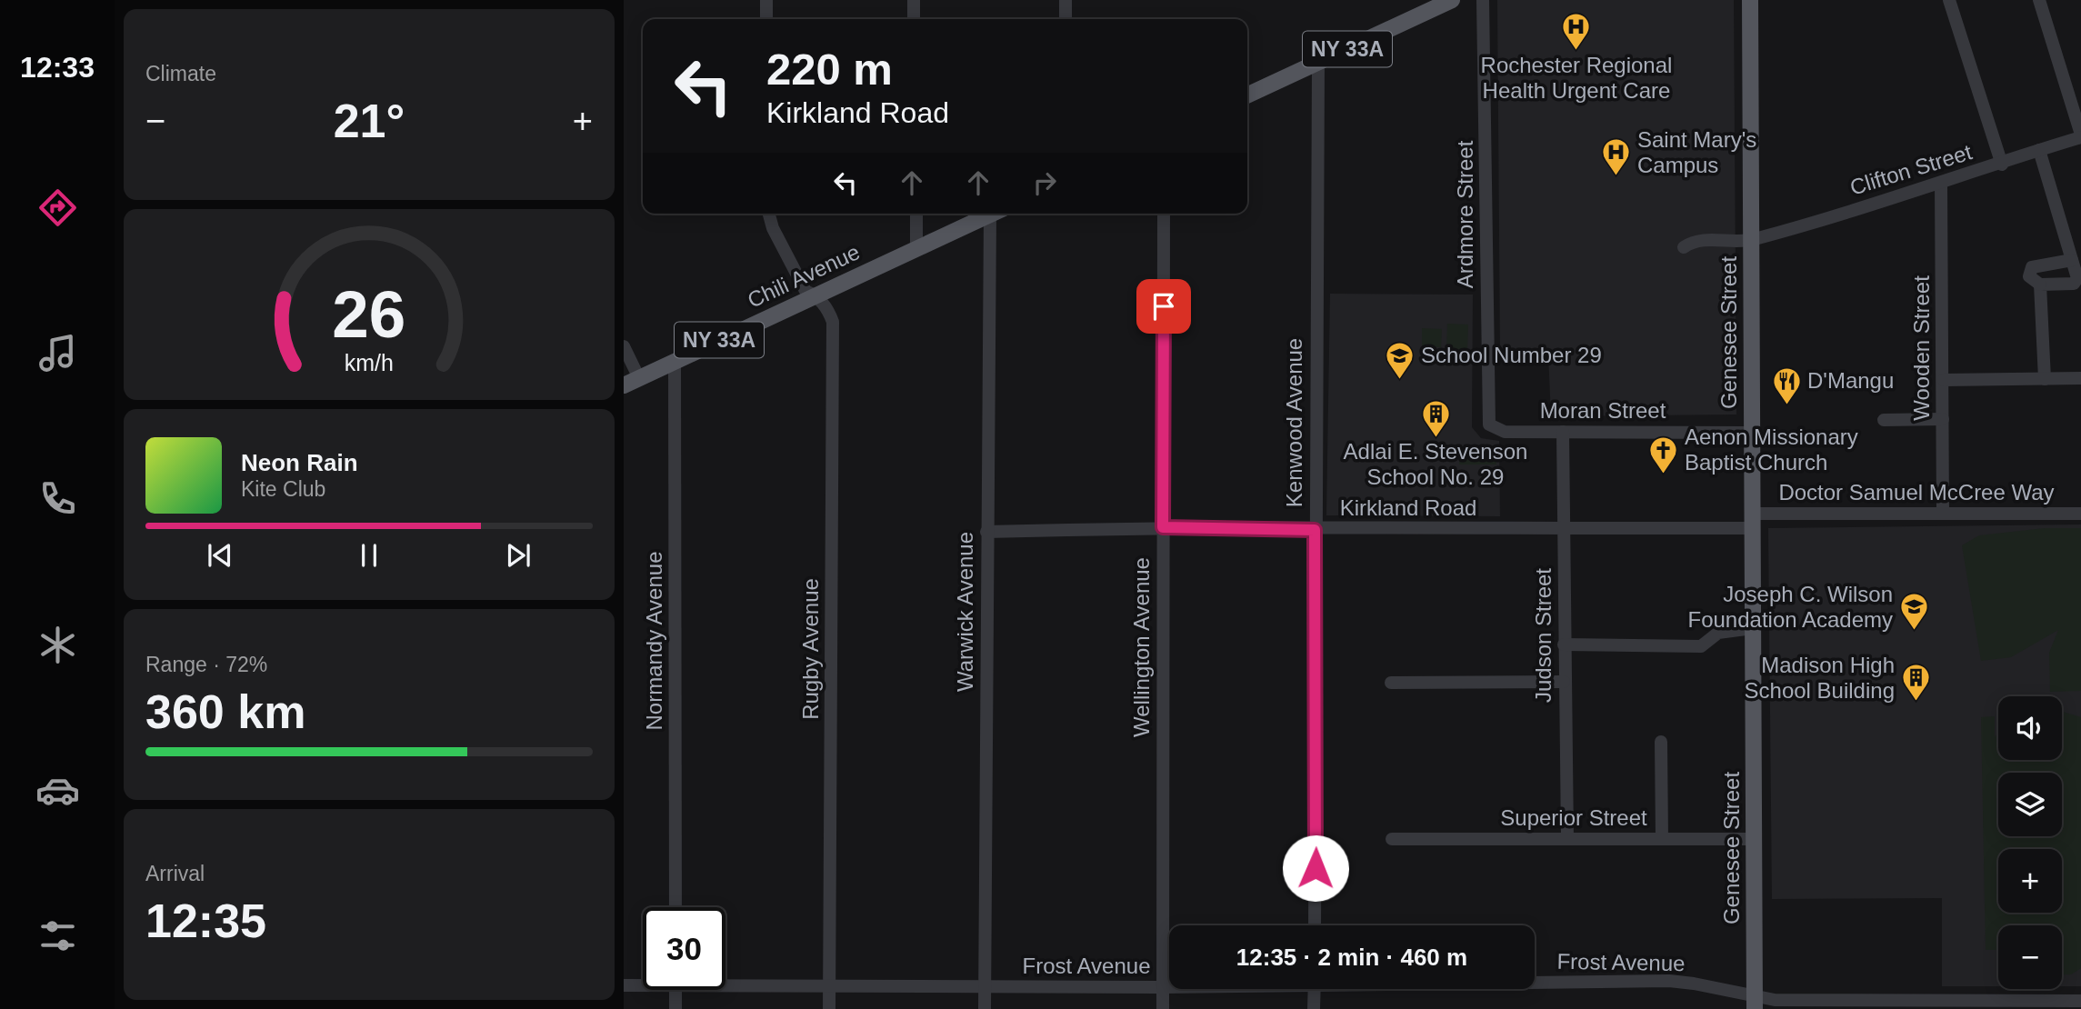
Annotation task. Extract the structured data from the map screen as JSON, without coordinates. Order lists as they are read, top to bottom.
{
  "streets": {
    "main road": ["NY 33A", "Chili Avenue", "Genesee Street"],
    "street": [
      "Clifton Street",
      "Ardmore Street",
      "Wooden Street",
      "Moran Street",
      "Kenwood Avenue",
      "Doctor Samuel McCree Way",
      "Kirkland Road",
      "Warwick Avenue",
      "Judson Street",
      "Normandy Avenue",
      "Wellington Avenue",
      "Rugby Avenue",
      "Superior Street",
      "Frost Avenue"
    ]
  },
  "crossings": [
    ["NY 33A", "Kenwood Avenue"],
    ["Clifton Street", "Genesee Street"],
    ["Clifton Street", "Wooden Street"],
    ["Ardmore Street", "Moran Street"],
    ["Chili Avenue", "Normandy Avenue"],
    ["Chili Avenue", "Rugby Avenue"],
    ["Genesee Street", "Moran Street"],
    ["Genesee Street", "Doctor Samuel McCree Way"],
    ["Genesee Street", "Kirkland Road"],
    ["Genesee Street", "Superior Street"],
    ["Genesee Street", "Frost Avenue"],
    ["Wooden Street", "Doctor Samuel McCree Way"],
    ["Moran Street", "Judson Street"],
    ["Kenwood Avenue", "Kirkland Road"],
    ["Doctor Samuel McCree Way", "Kirkland Road"],
    ["Kirkland Road", "Warwick Avenue"],
    ["Kirkland Road", "Judson Street"],
    ["Kirkland Road", "Wellington Avenue"],
    ["Warwick Avenue", "Frost Avenue"],
    ["Judson Street", "Superior Street"],
    ["Wellington Avenue", "Frost Avenue"],
    ["Rugby Avenue", "Frost Avenue"]
  ],
  "places": {
    "hospital": ["Rochester Regional Health Urgent Care", "Saint Mary's Campus"],
    "school or university": ["School Number 29", "Joseph C. Wilson Foundation Academy"],
    "restaurant": ["D'Mangu"],
    "building": ["Adlai E. Stevenson School No. 29", "Madison High School Building"],
    "church": ["Aenon Missionary Baptist Church"]
  },
  "page": {
    "tabs": "12:33",
    "tile": [
      "Climate",
      ["Range · 72%", "360 km"],
      ["Arrival", "12:35"]
    ],
    "turn": ["220 m", "Kirkland Road"],
    "heat": ["−", "21°", "+"],
    "song": ["Neon Rain", "Kite Club"],
    "map_buttons": ["+", "−"],
    "limit": "30",
    "trip": "12:35 · 2 min · 460 m",
    "gauge": ["26", "km/h"]
  }
}
